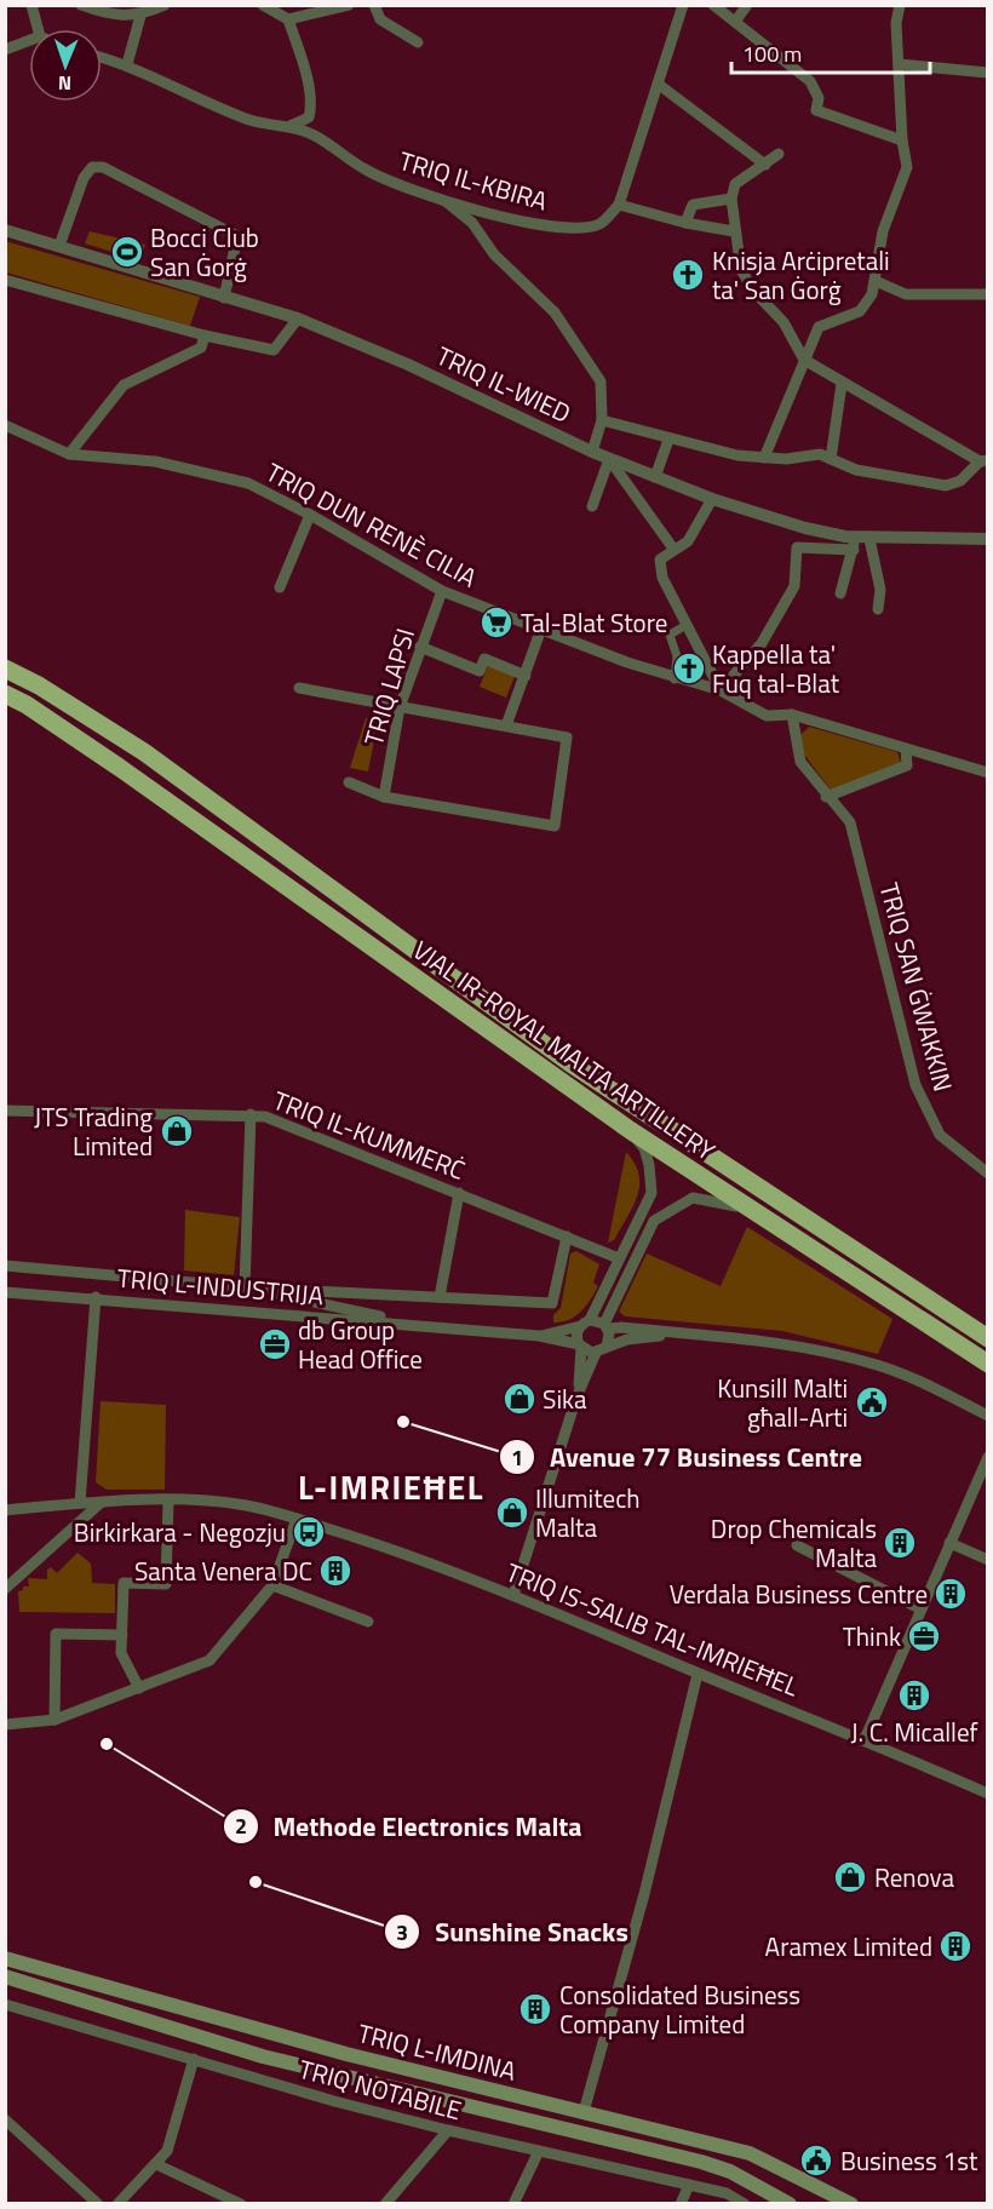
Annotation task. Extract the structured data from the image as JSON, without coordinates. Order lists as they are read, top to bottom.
{
  "streets": {
    "highway": ["VJAL IR-ROYAL MALTA ARTILLERY"],
    "main road": ["TRIQ L-IMDINA"],
    "street": [
      "TRIQ IL-KBIRA",
      "TRIQ IL-WIED",
      "TRIQ DUN RENÈ CILIA",
      "TRIQ LAPSI",
      "TRIQ SAN ĠWAKKIN",
      "TRIQ IL-KUMMERĊ",
      "TRIQ L-INDUSTRIJA",
      "TRIQ IS-SALIB TAL-IMRIEĦEL",
      "TRIQ NOTABILE"
    ]
  },
  "crossings": [
    ["TRIQ DUN RENÈ CILIA", "TRIQ LAPSI"],
    ["TRIQ DUN RENÈ CILIA", "TRIQ SAN ĠWAKKIN"],
    ["TRIQ IL-KUMMERĊ", "TRIQ L-INDUSTRIJA"]
  ],
  "districts": ["L-IMRIEĦEL"],
  "places": {
    "sports": ["Bocci Club San Ġorġ"],
    "church": ["Knisja Arċipretali ta' San Ġorġ", "Kappella ta' Fuq tal-Blat"],
    "supermarket": ["Tal-Blat Store"],
    "shop": [
      "JTS Trading Limited",
      "Sika",
      "Illumitech Malta",
      "Renova"
    ],
    "office": ["db Group Head Office", "Think"],
    "public building": ["Kunsill Malti għall-Arti", "Business 1st"],
    "other": ["Avenue 77 Business Centre", "Methode Electronics Malta", "Sunshine Snacks"],
    "bus stop": ["Birkirkara - Negozju"],
    "building": [
      "Drop Chemicals Malta",
      "Santa Venera DC",
      "Verdala Business Centre",
      "J. C. Micallef",
      "Aramex Limited",
      "Consolidated Business Company Limited"
    ]
  },
  "scale_bar": "100 m",
  "north": "bottom"
}
